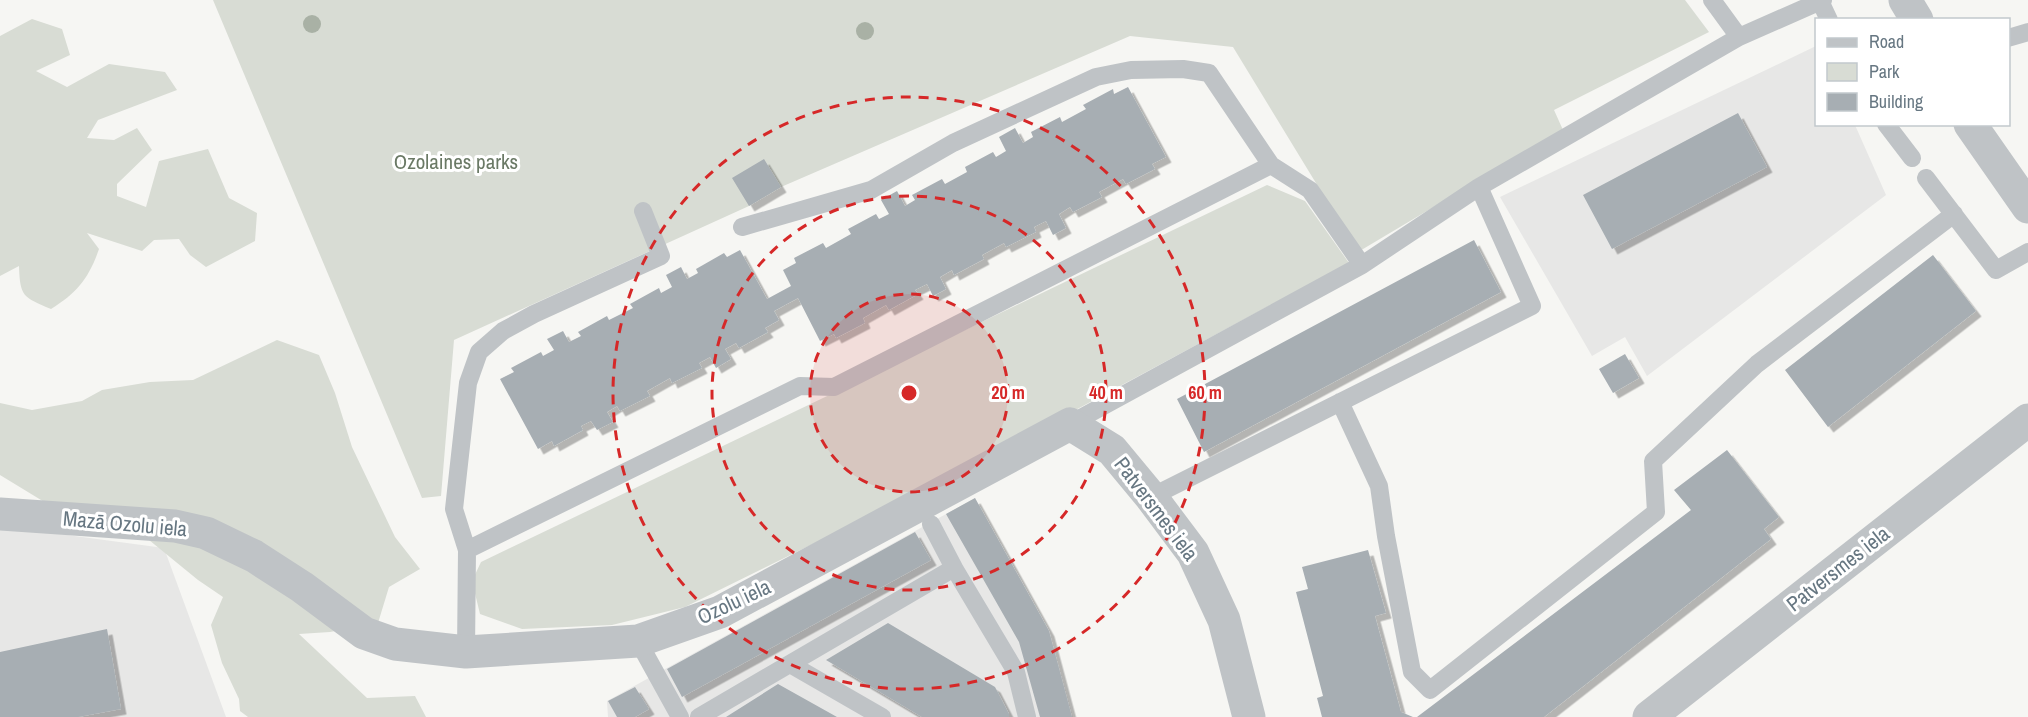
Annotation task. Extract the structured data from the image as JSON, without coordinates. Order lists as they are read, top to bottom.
{
  "streets": {
    "street": ["Patversmes iela", "Mazā Ozolu iela", "Ozolu iela"]
  },
  "crossings": [
    ["Patversmes iela", "Ozolu iela"],
    ["Mazā Ozolu iela", "Ozolu iela"]
  ],
  "parks": ["Ozolaines parks"],
  "legend": ["Road", "Park", "Building"],
  "rings": ["20 m", "40 m", "60 m"]
}
